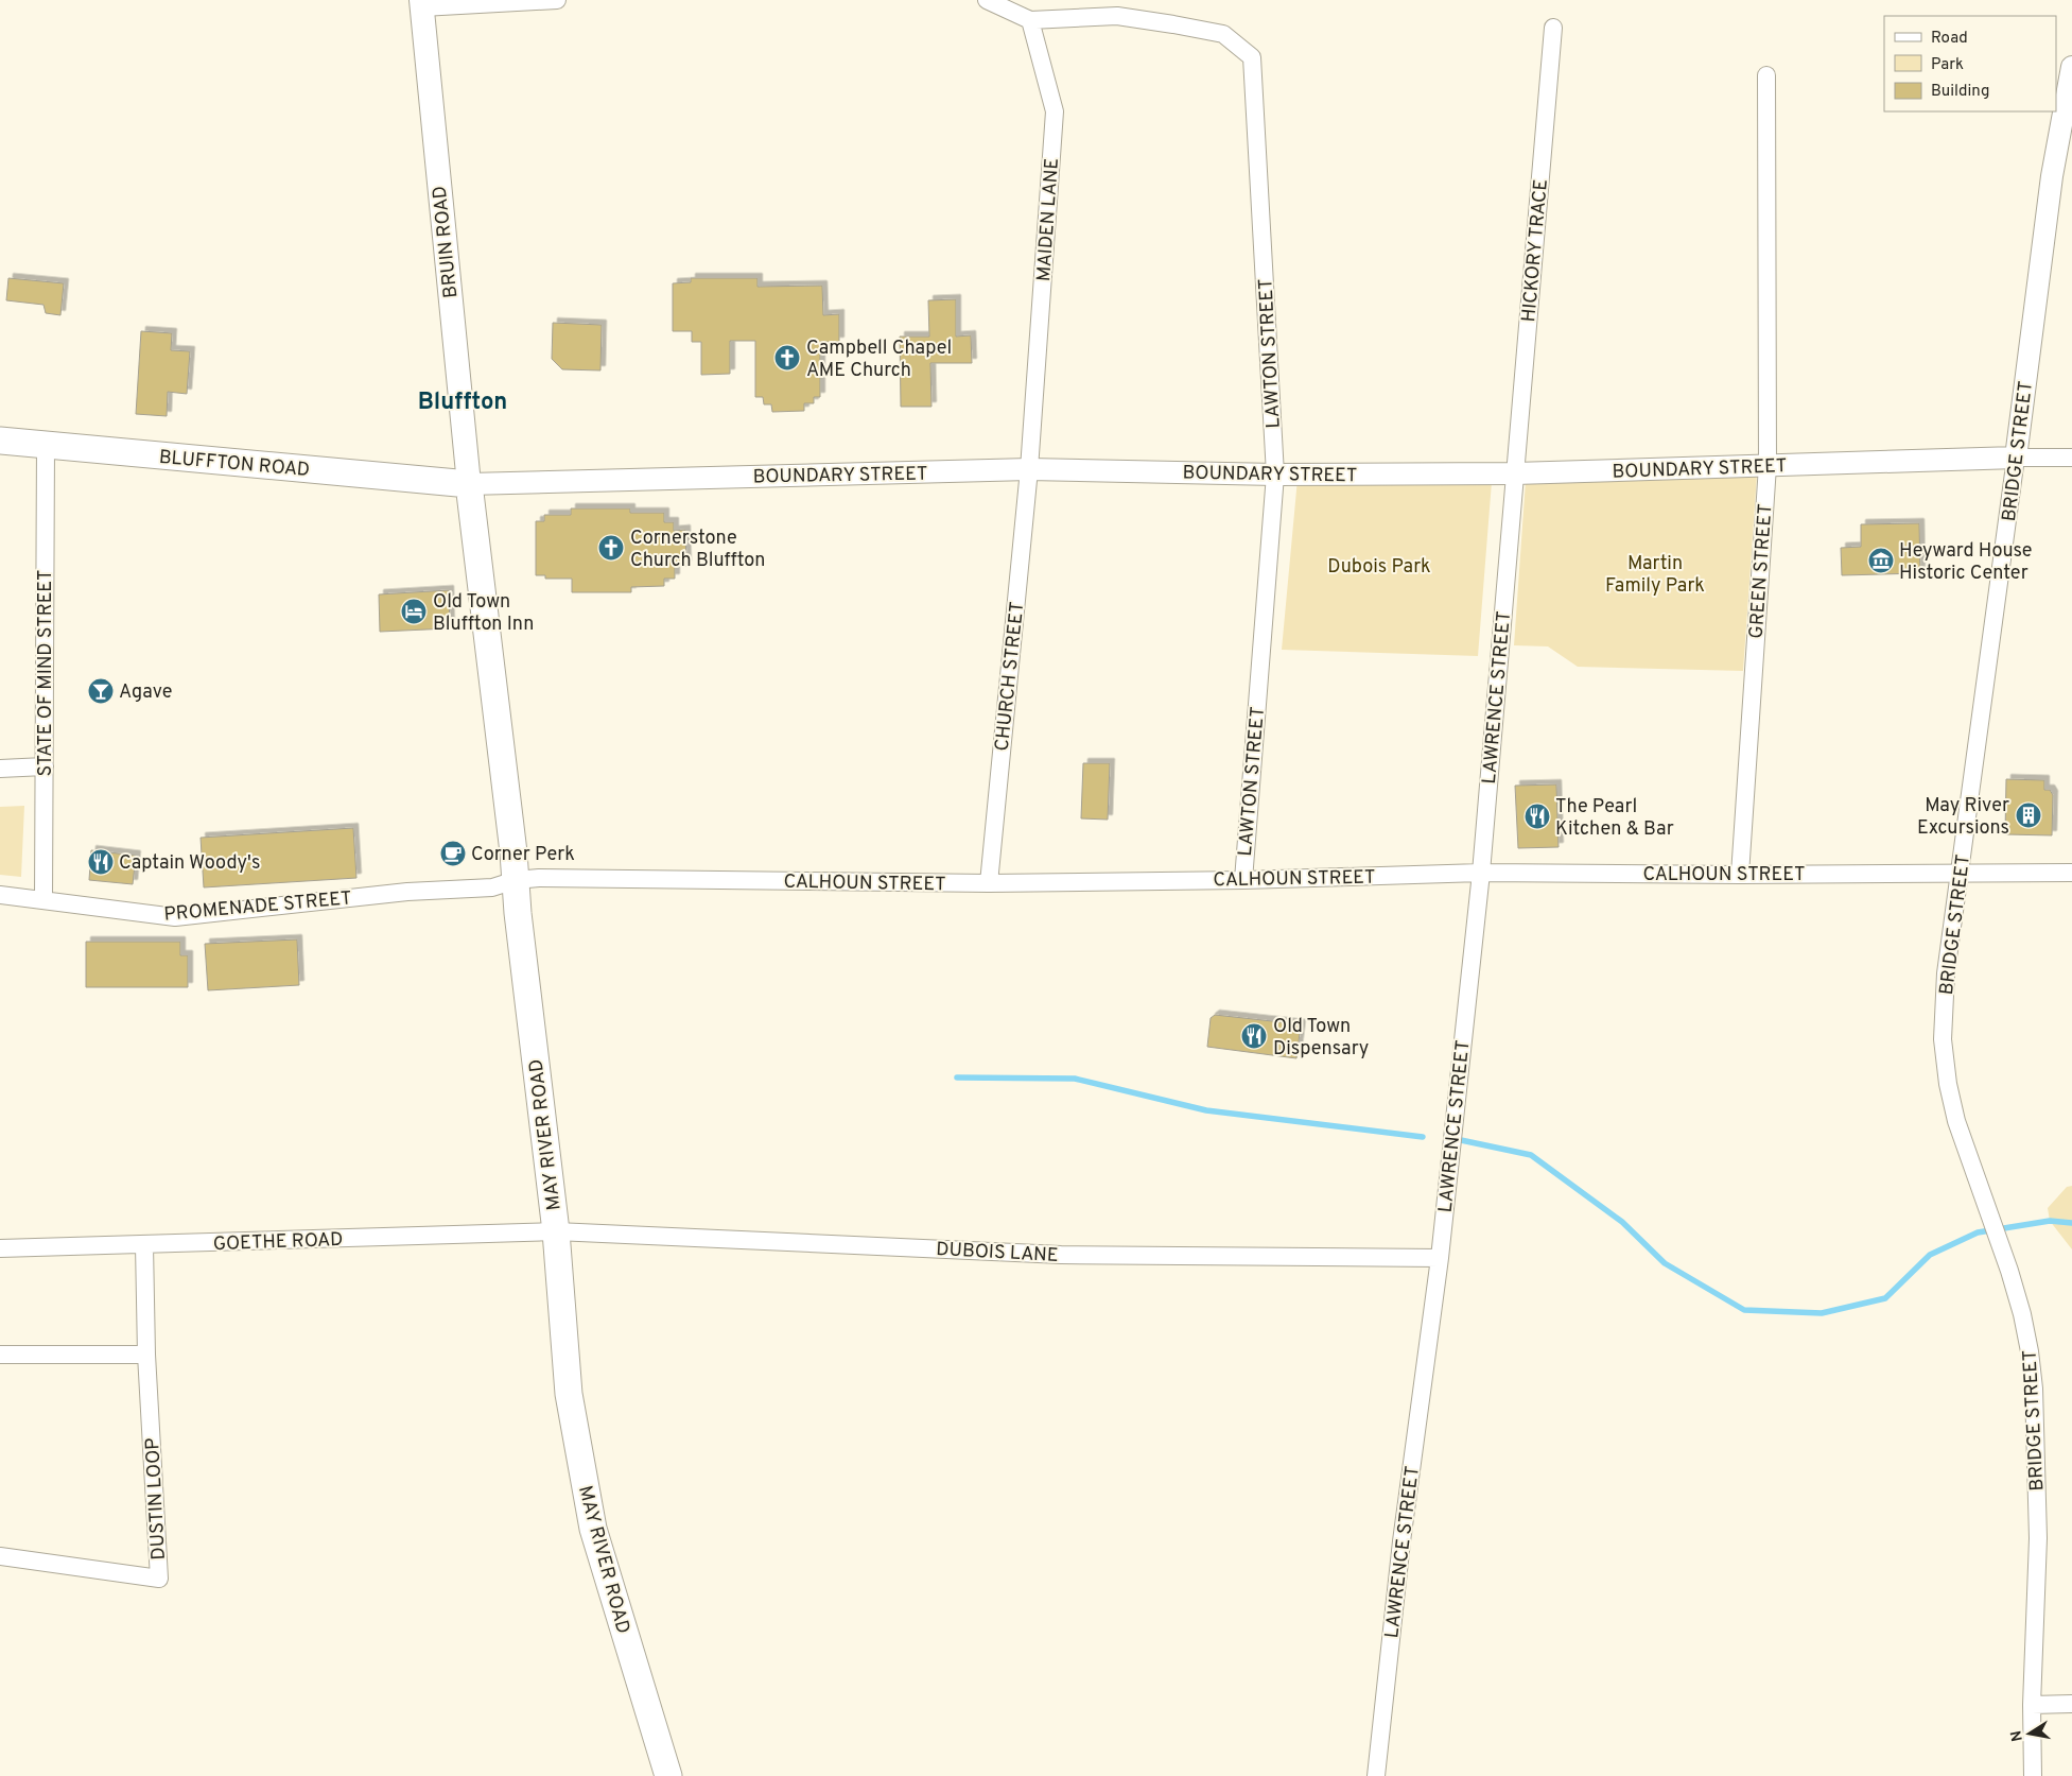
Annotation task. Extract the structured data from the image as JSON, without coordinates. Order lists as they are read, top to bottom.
{
  "streets": {
    "main road": ["BRUIN ROAD", "BLUFFTON ROAD", "MAY RIVER ROAD"],
    "street": [
      "MAIDEN LANE",
      "HICKORY TRACE",
      "LAWTON STREET",
      "BRIDGE STREET",
      "BOUNDARY STREET",
      "GREEN STREET",
      "STATE OF MIND STREET",
      "CHURCH STREET",
      "LAWRENCE STREET",
      "CALHOUN STREET",
      "PROMENADE STREET",
      "GOETHE ROAD",
      "DUBOIS LANE",
      "DUSTIN LOOP"
    ]
  },
  "crossings": [
    ["MAIDEN LANE", "LAWTON STREET"],
    ["MAIDEN LANE", "BOUNDARY STREET"],
    ["MAIDEN LANE", "CHURCH STREET"],
    ["BRUIN ROAD", "BLUFFTON ROAD"],
    ["BRUIN ROAD", "BOUNDARY STREET"],
    ["BRUIN ROAD", "MAY RIVER ROAD"],
    ["HICKORY TRACE", "BOUNDARY STREET"],
    ["HICKORY TRACE", "LAWRENCE STREET"],
    ["LAWTON STREET", "BOUNDARY STREET"],
    ["LAWTON STREET", "CALHOUN STREET"],
    ["BRIDGE STREET", "BOUNDARY STREET"],
    ["BRIDGE STREET", "CALHOUN STREET"],
    ["BLUFFTON ROAD", "BOUNDARY STREET"],
    ["BLUFFTON ROAD", "STATE OF MIND STREET"],
    ["BLUFFTON ROAD", "MAY RIVER ROAD"],
    ["BOUNDARY STREET", "GREEN STREET"],
    ["BOUNDARY STREET", "CHURCH STREET"],
    ["BOUNDARY STREET", "LAWRENCE STREET"],
    ["BOUNDARY STREET", "MAY RIVER ROAD"],
    ["GREEN STREET", "CALHOUN STREET"],
    ["STATE OF MIND STREET", "PROMENADE STREET"],
    ["CHURCH STREET", "CALHOUN STREET"],
    ["LAWRENCE STREET", "CALHOUN STREET"],
    ["LAWRENCE STREET", "DUBOIS LANE"],
    ["CALHOUN STREET", "PROMENADE STREET"],
    ["CALHOUN STREET", "MAY RIVER ROAD"],
    ["PROMENADE STREET", "MAY RIVER ROAD"],
    ["MAY RIVER ROAD", "GOETHE ROAD"],
    ["MAY RIVER ROAD", "DUBOIS LANE"],
    ["GOETHE ROAD", "DUBOIS LANE"],
    ["GOETHE ROAD", "DUSTIN LOOP"]
  ],
  "districts": ["Bluffton"],
  "parks": ["Martin Family Park", "Dubois Park"],
  "places": {
    "church": ["Campbell Chapel AME Church", "Cornerstone Church Bluffton"],
    "museum": ["Heyward House Historic Center"],
    "hotel": ["Old Town Bluffton Inn"],
    "bar": ["Agave"],
    "building": ["May River Excursions"],
    "restaurant": ["The Pearl Kitchen & Bar", "Captain Woody's", "Old Town Dispensary"],
    "cafe": ["Corner Perk"]
  },
  "legend": ["Road", "Park", "Building"],
  "north": "left"
}
